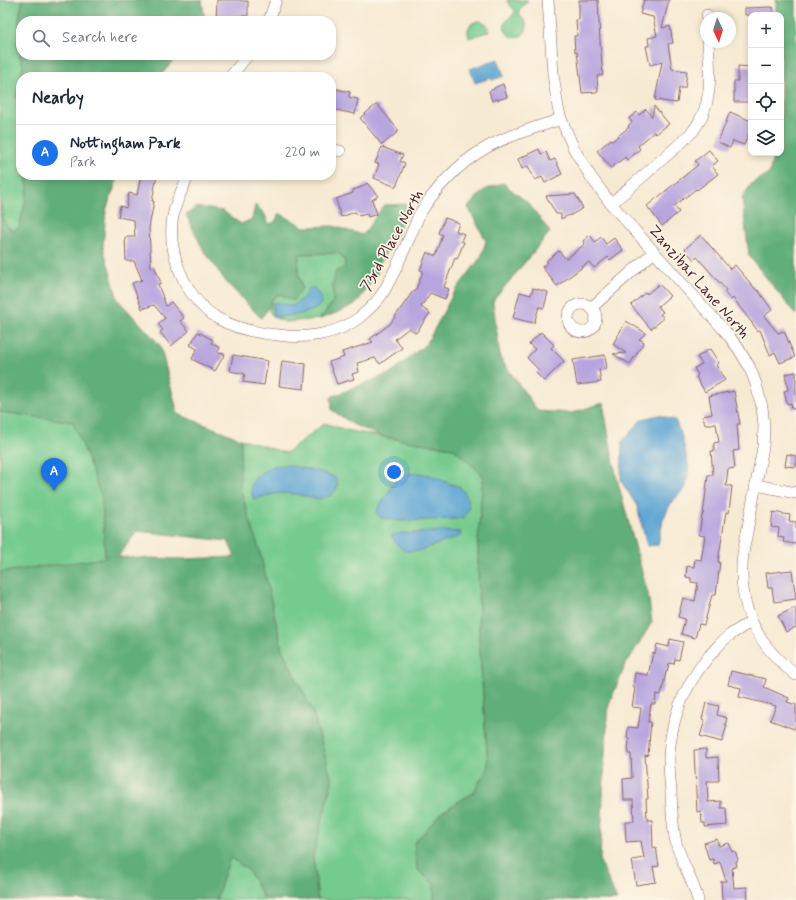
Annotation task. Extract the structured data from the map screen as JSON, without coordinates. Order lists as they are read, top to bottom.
{
  "streets": {
    "street": ["73rd Place North", "Zanzibar Lane North"]
  },
  "crossings": [
    ["73rd Place North", "Zanzibar Lane North"]
  ],
  "north": "bottom",
  "page": {
    "map_buttons": ["+", "−"],
    "search": "Search here",
    "heading": "Nearby",
    "list": [
      {
        "mark": "A",
        "name": "Nottingham Park",
        "note": "Park",
        "value": "220 m"
      }
    ],
    "pins": "A"
  }
}
